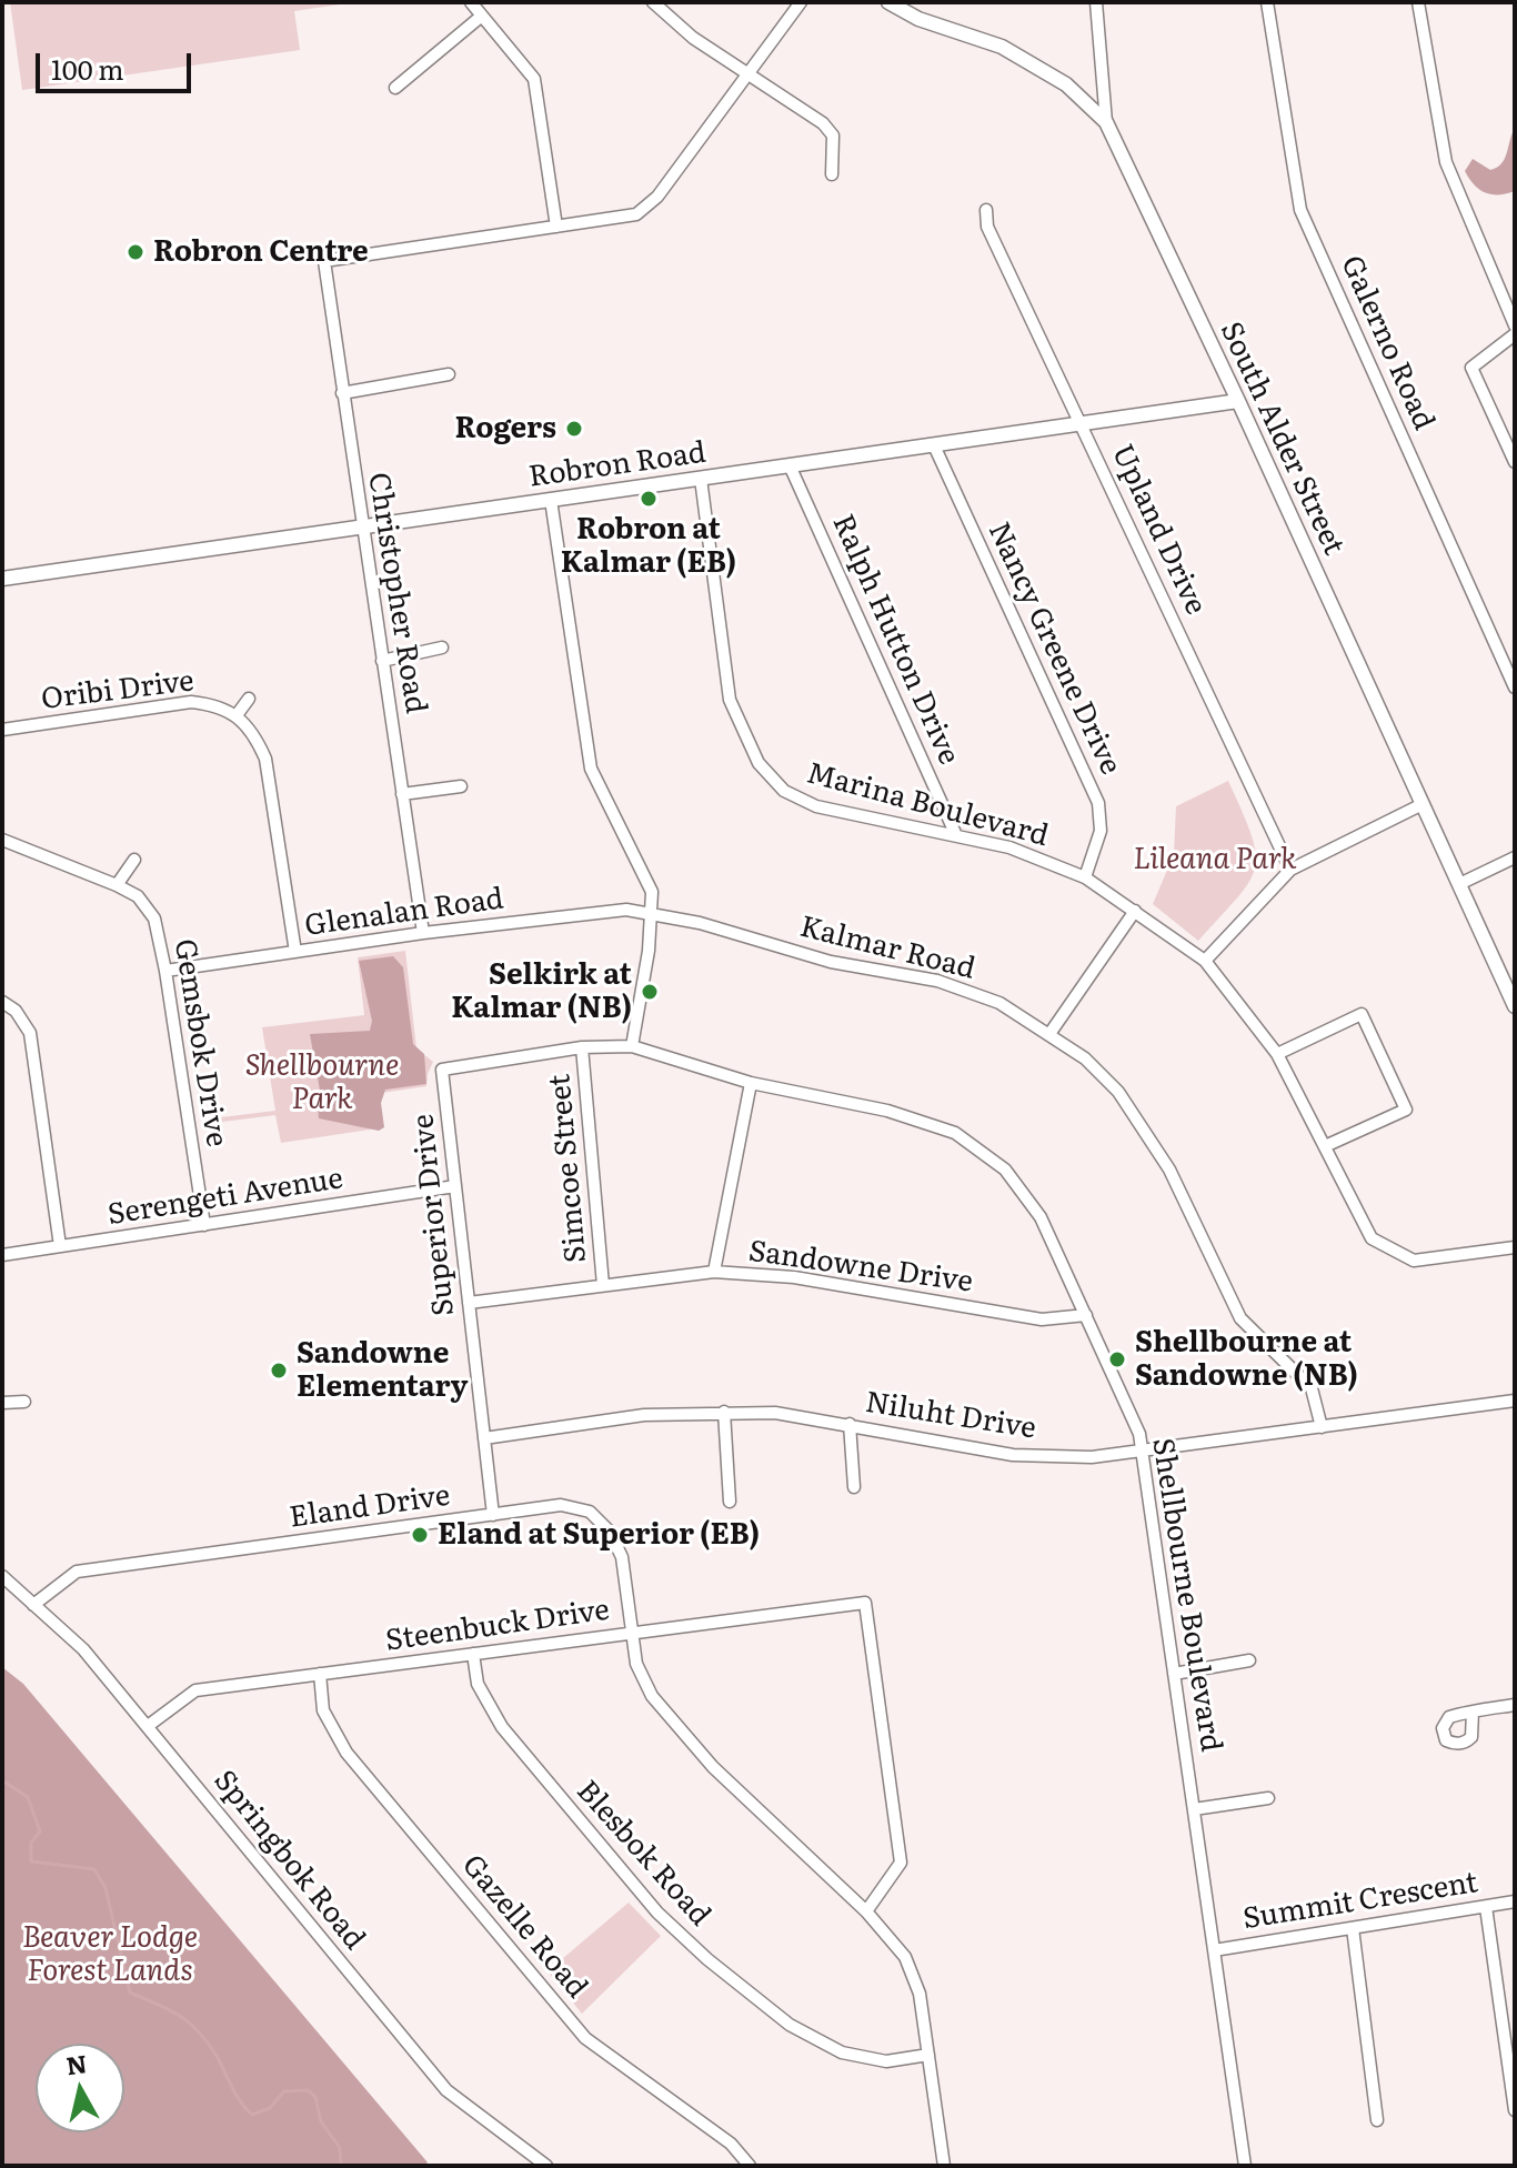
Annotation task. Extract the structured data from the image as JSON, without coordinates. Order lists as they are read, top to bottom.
{
  "streets": {
    "street": [
      "Galerno Road",
      "South Alder Street",
      "Robron Road",
      "Upland Drive",
      "Christopher Road",
      "Ralph Hutton Drive",
      "Nancy Greene Drive",
      "Oribi Drive",
      "Marina Boulevard",
      "Glenalan Road",
      "Kalmar Road",
      "Gemsbok Drive",
      "Simcoe Street",
      "Serengeti Avenue",
      "Superior Drive",
      "Sandowne Drive",
      "Niluht Drive",
      "Eland Drive",
      "Shellbourne Boulevard",
      "Steenbuck Drive",
      "Blesbok Road",
      "Springbok Road",
      "Summit Crescent",
      "Gazelle Road"
    ]
  },
  "crossings": [
    ["South Alder Street", "Robron Road"],
    ["Robron Road", "Upland Drive"],
    ["Robron Road", "Christopher Road"],
    ["Robron Road", "Ralph Hutton Drive"],
    ["Robron Road", "Nancy Greene Drive"],
    ["Robron Road", "Marina Boulevard"],
    ["Christopher Road", "Glenalan Road"],
    ["Ralph Hutton Drive", "Marina Boulevard"],
    ["Nancy Greene Drive", "Marina Boulevard"],
    ["Glenalan Road", "Kalmar Road"],
    ["Glenalan Road", "Gemsbok Drive"],
    ["Kalmar Road", "Niluht Drive"],
    ["Gemsbok Drive", "Serengeti Avenue"],
    ["Simcoe Street", "Sandowne Drive"],
    ["Simcoe Street", "Shellbourne Boulevard"],
    ["Serengeti Avenue", "Superior Drive"],
    ["Superior Drive", "Sandowne Drive"],
    ["Superior Drive", "Niluht Drive"],
    ["Superior Drive", "Eland Drive"],
    ["Superior Drive", "Shellbourne Boulevard"],
    ["Sandowne Drive", "Shellbourne Boulevard"],
    ["Niluht Drive", "Shellbourne Boulevard"],
    ["Eland Drive", "Steenbuck Drive"],
    ["Eland Drive", "Springbok Road"],
    ["Shellbourne Boulevard", "Summit Crescent"],
    ["Steenbuck Drive", "Blesbok Road"],
    ["Steenbuck Drive", "Springbok Road"],
    ["Steenbuck Drive", "Gazelle Road"]
  ],
  "parks": ["Lileana Park", "Shellbourne Park", "Beaver Lodge Forest Lands"],
  "places": [
    "Robron Centre",
    "Rogers",
    "Robron at Kalmar (EB)",
    "Selkirk at Kalmar (NB)",
    "Shellbourne at Sandowne (NB)",
    "Sandowne Elementary",
    "Eland at Superior (EB)"
  ],
  "scale_bar": "100 m",
  "north": "top"
}
